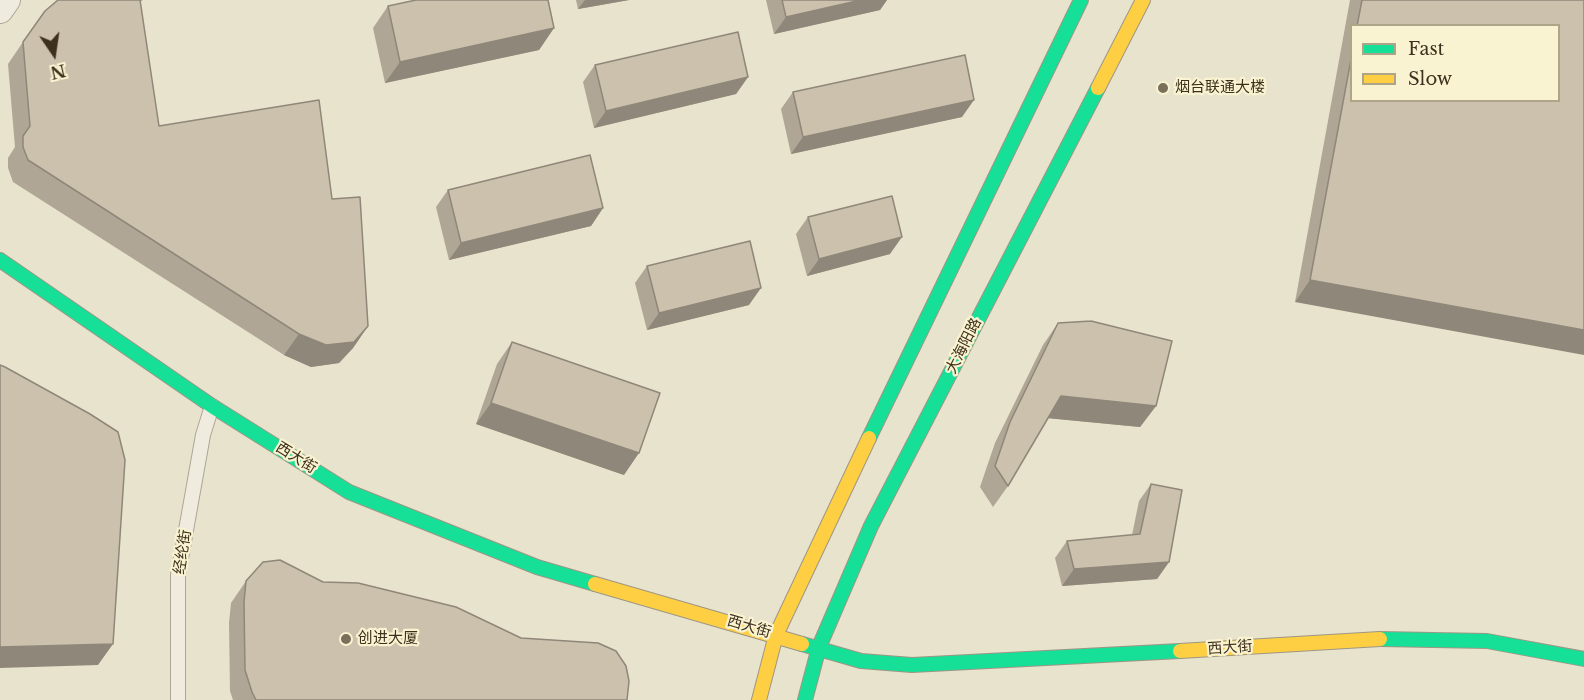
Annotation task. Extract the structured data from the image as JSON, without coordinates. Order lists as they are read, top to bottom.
{
  "streets": {
    "main road": ["大海阳路", "西大街"],
    "lane": ["经纶街"]
  },
  "crossings": [
    ["大海阳路", "西大街"],
    ["西大街", "经纶街"]
  ],
  "places": ["烟台联通大楼", "创进大厦"],
  "legend": ["Fast", "Slow"],
  "north": "bottom"
}
